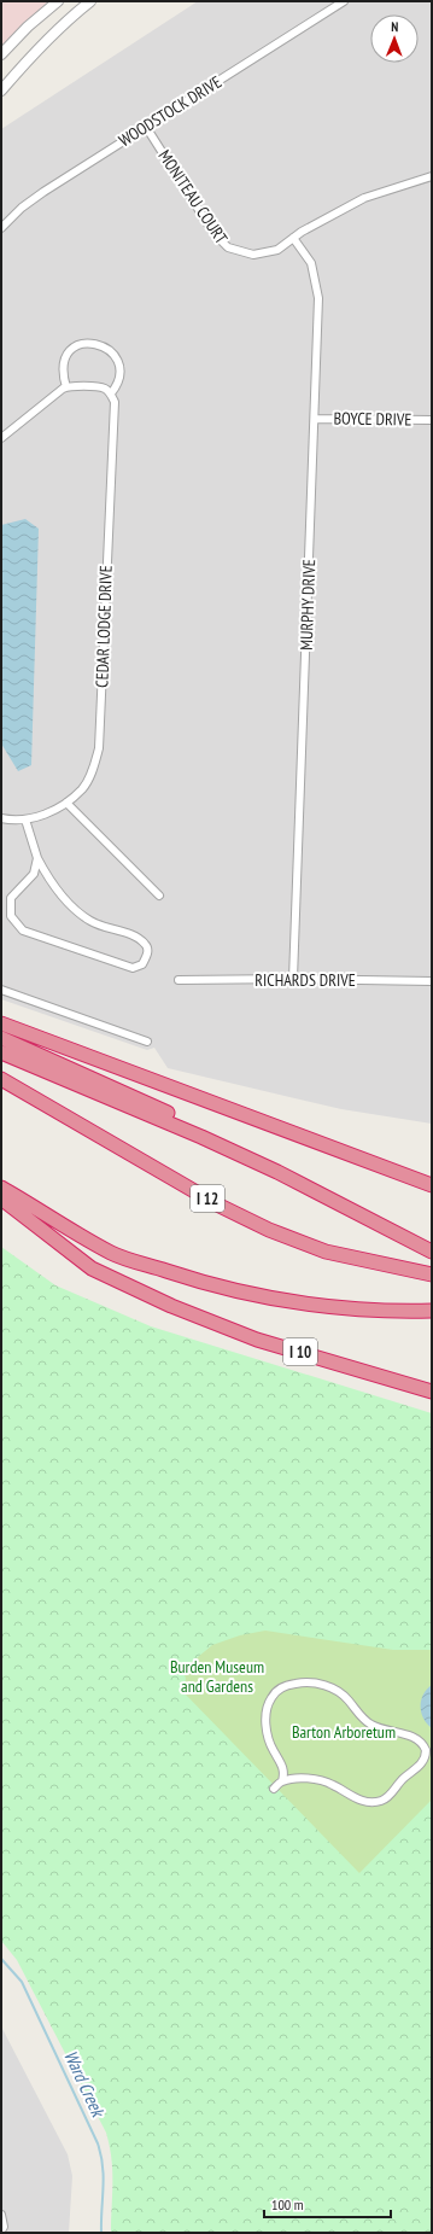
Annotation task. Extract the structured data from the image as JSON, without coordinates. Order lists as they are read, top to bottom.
{
  "streets": {
    "highway": ["I 12", "I 10"],
    "street": [
      "WOODSTOCK DRIVE",
      "MONITEAU COURT",
      "BOYCE DRIVE",
      "MURPHY DRIVE",
      "CEDAR LODGE DRIVE",
      "RICHARDS DRIVE"
    ]
  },
  "crossings": [
    ["WOODSTOCK DRIVE", "MONITEAU COURT"],
    ["MONITEAU COURT", "MURPHY DRIVE"],
    ["BOYCE DRIVE", "MURPHY DRIVE"],
    ["MURPHY DRIVE", "RICHARDS DRIVE"]
  ],
  "water": ["Ward Creek"],
  "parks": ["Burden Museum and Gardens", "Barton Arboretum"],
  "scale_bar": "100 m",
  "north": "top"
}
